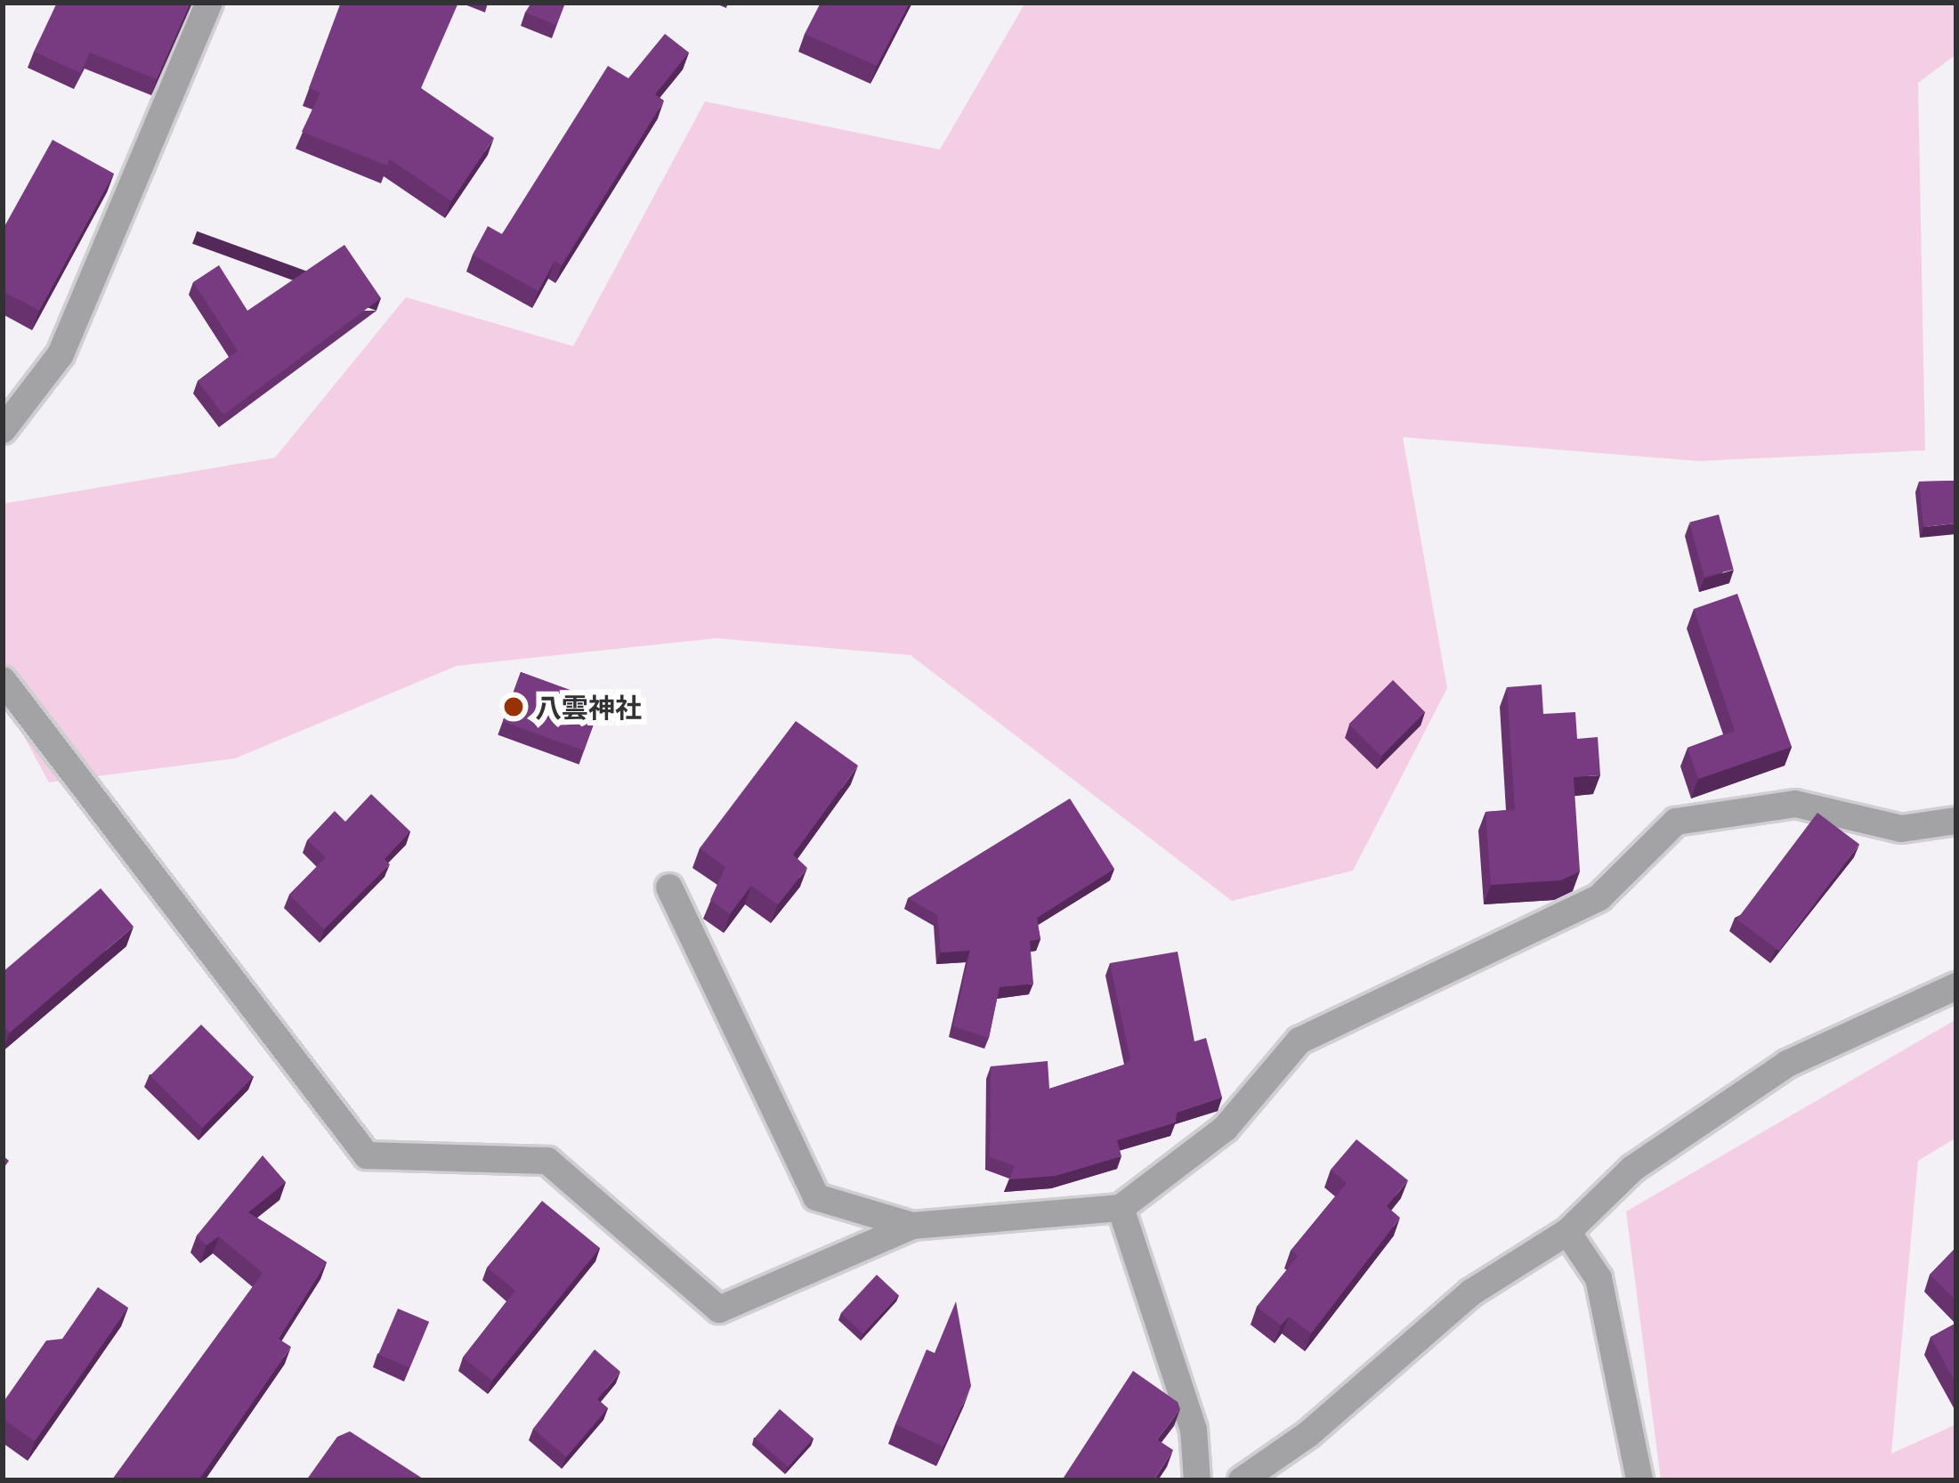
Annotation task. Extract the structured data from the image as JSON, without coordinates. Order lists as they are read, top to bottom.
{
  "places": ["八雲神社"]
}
